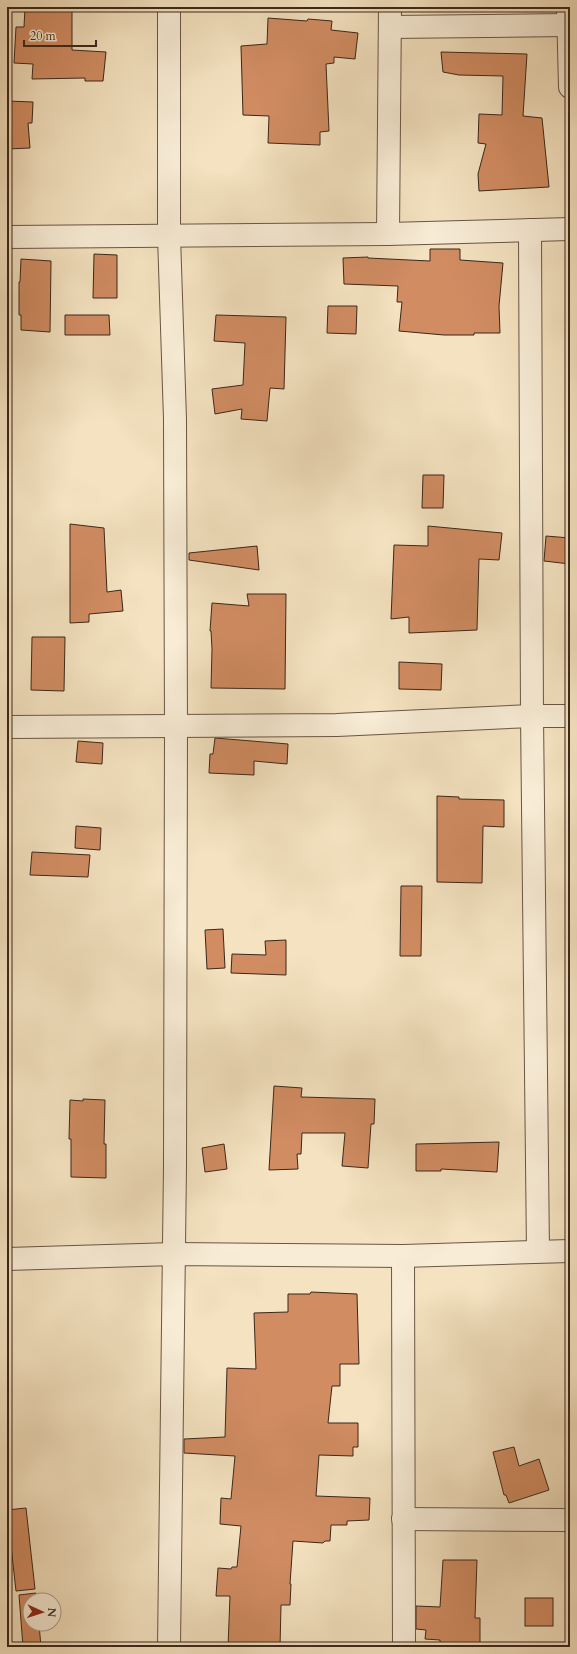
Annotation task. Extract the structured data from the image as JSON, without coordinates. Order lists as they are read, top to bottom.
{
  "scale_bar": "20 m",
  "north": "right"
}
